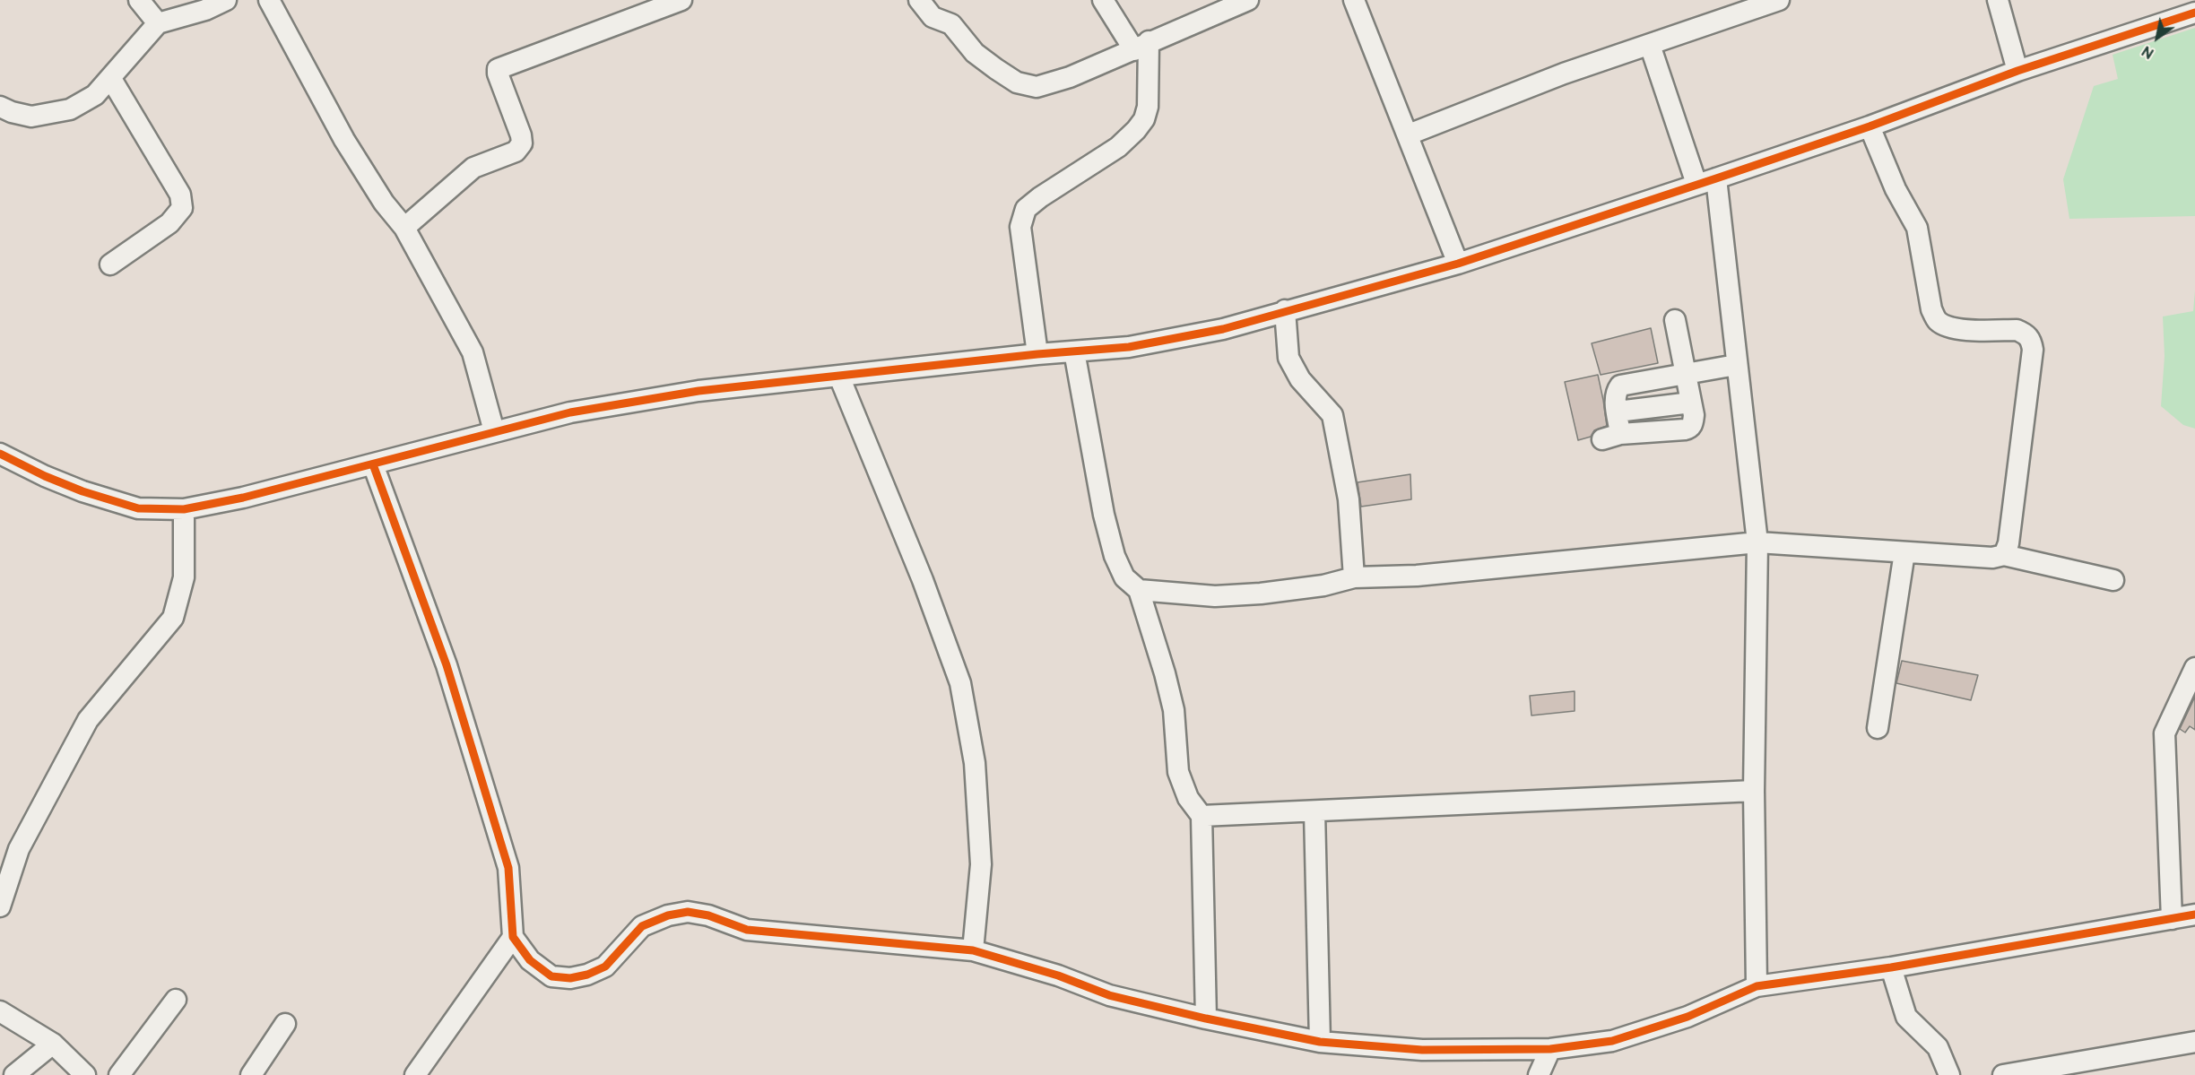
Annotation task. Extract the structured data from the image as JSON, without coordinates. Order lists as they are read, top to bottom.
{
  "north": "bottom left"
}
